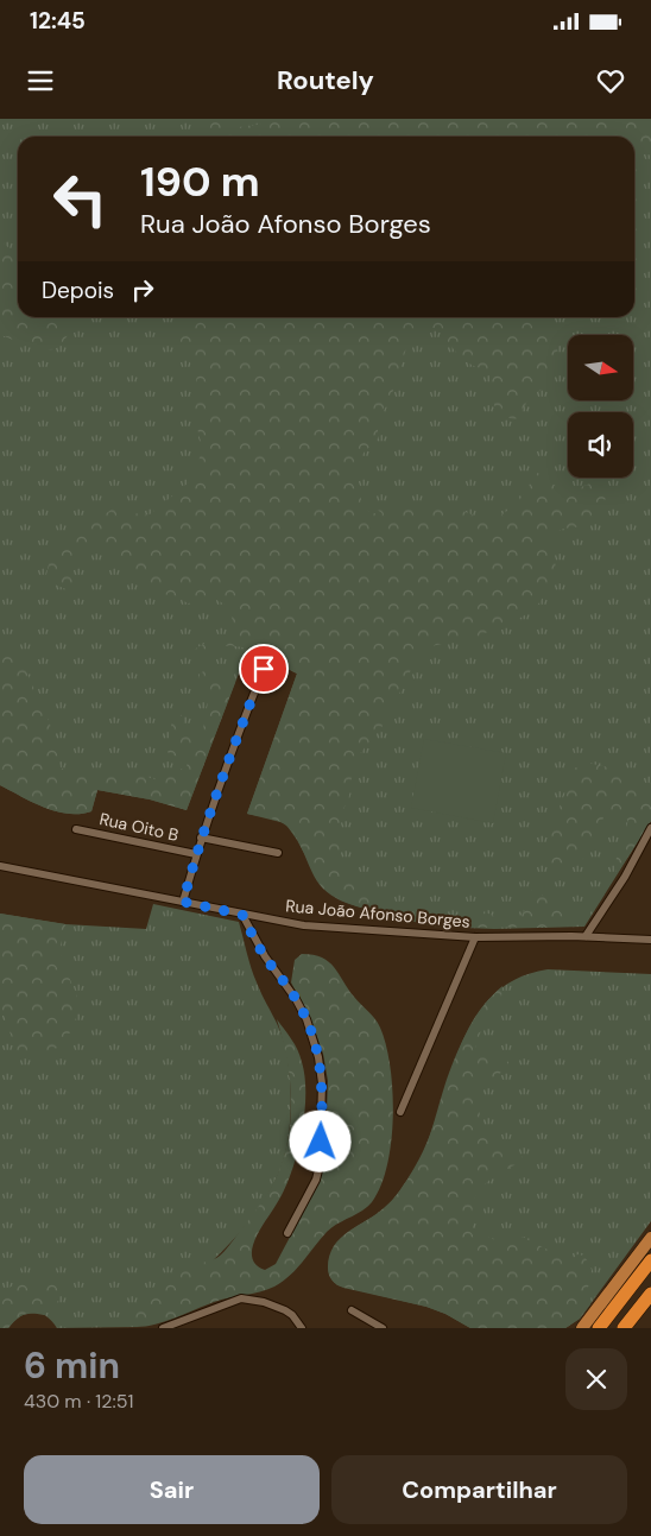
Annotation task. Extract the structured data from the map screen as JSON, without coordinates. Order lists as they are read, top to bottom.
{
  "streets": {
    "street": ["Rua Oito B", "Rua João Afonso Borges"]
  },
  "north": "right",
  "page": {
    "status": "12:45",
    "header": "Routely",
    "turn": ["190 m", "Rua João Afonso Borges"],
    "then": "Depois",
    "heading": ["6 min", "430 m · 12:51"],
    "buttons": ["Sair", "Compartilhar"]
  }
}
